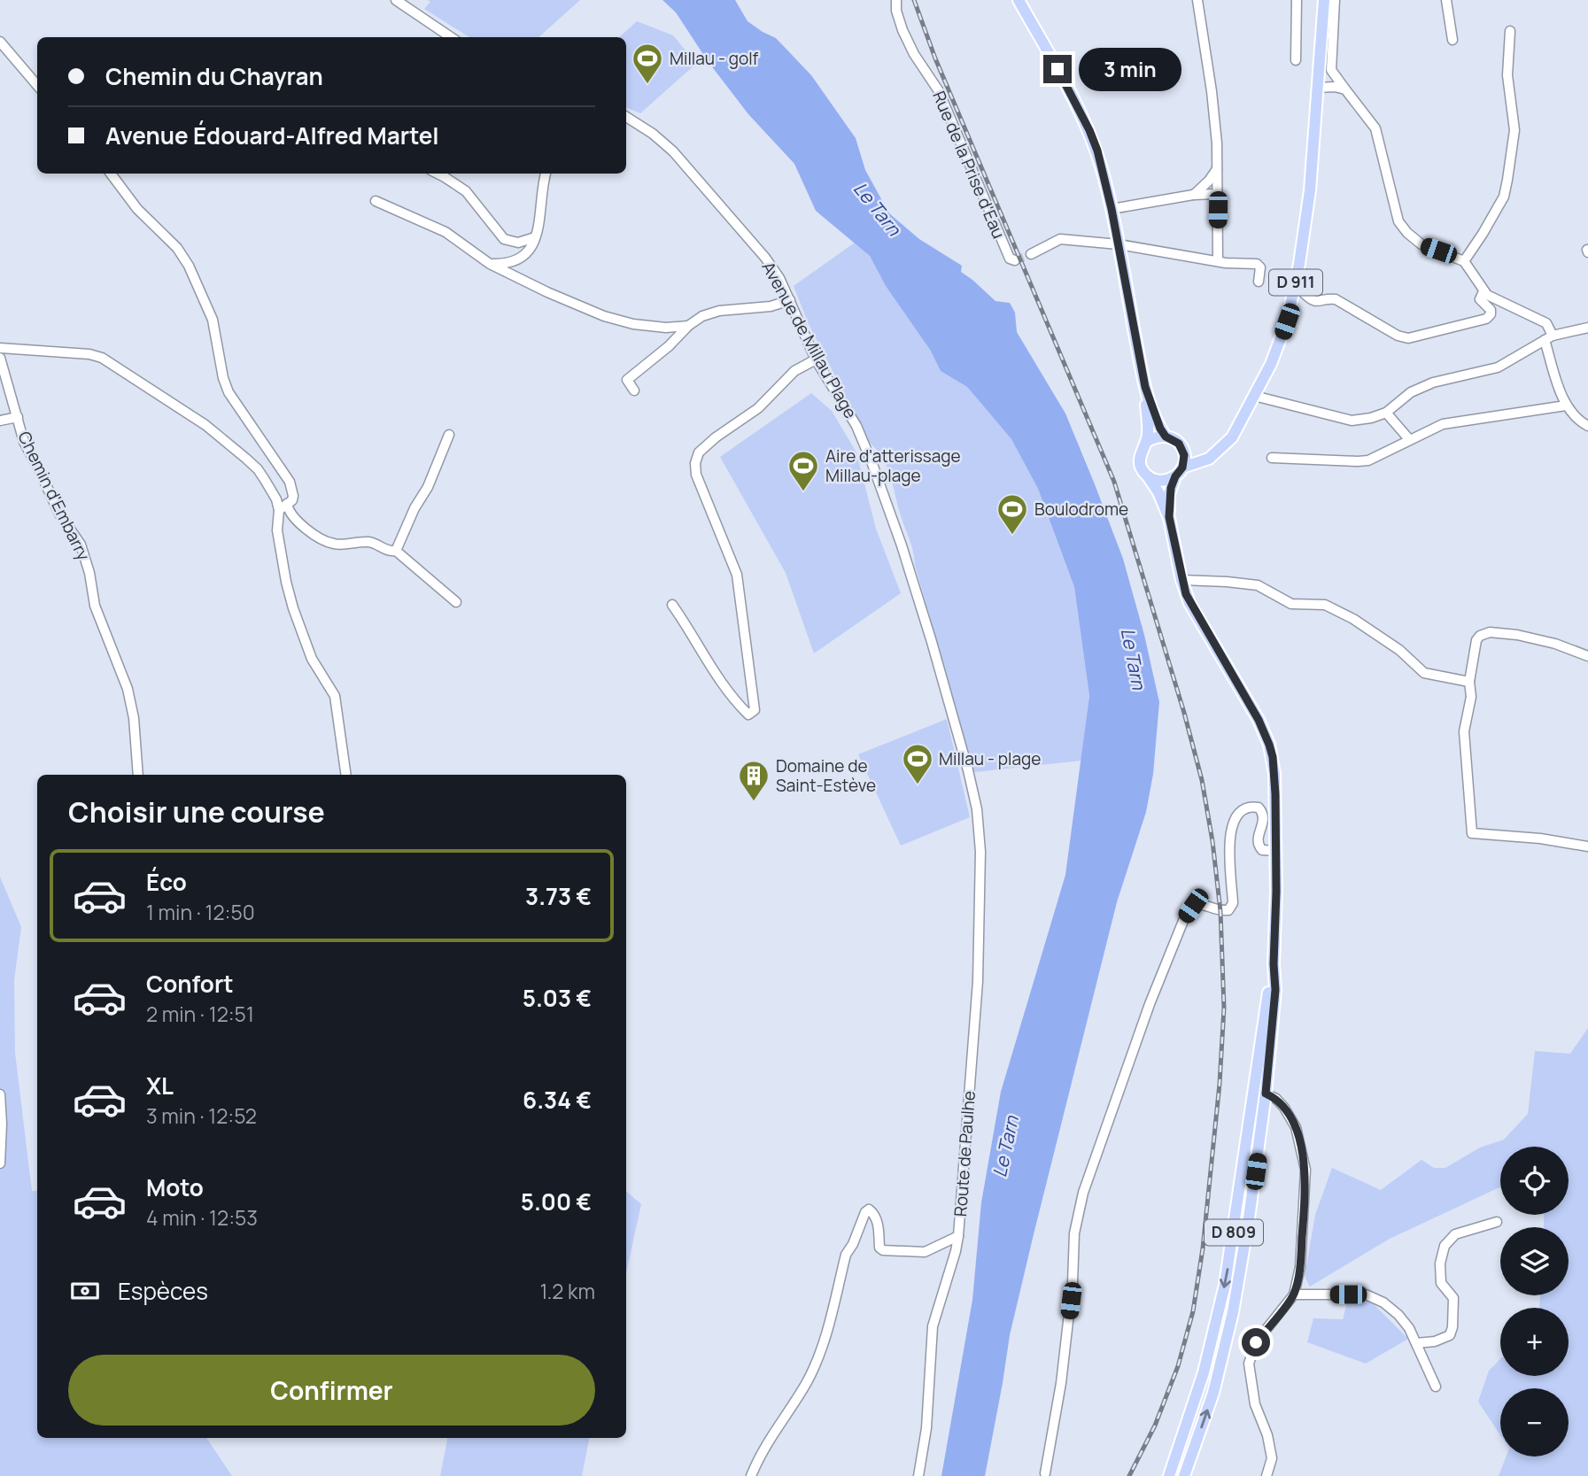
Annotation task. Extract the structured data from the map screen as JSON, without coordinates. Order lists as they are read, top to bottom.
{
  "streets": {
    "main road": ["D 911", "D 809"],
    "street": [
      "Rue de la Prise d'Eau",
      "Avenue de Millau Plage",
      "Chemin d'Embarry",
      "Route de Paulhe"
    ]
  },
  "crossings": [
    ["D 911", "D 809"],
    ["Avenue de Millau Plage", "Route de Paulhe"]
  ],
  "water": ["Le Tarn"],
  "places": {
    "sports": [
      "Millau - golf",
      "Aire d'atterissage Millau-plage",
      "Boulodrome",
      "Millau - plage"
    ],
    "building": ["Domaine de Saint-Estève"]
  },
  "page": {
    "banner": ["Chemin du Chayran", "Avenue Édouard-Alfred Martel"],
    "bubble": "3 min",
    "heading": "Choisir une course",
    "list": [
      {
        "name": "Éco",
        "note": "1 min · 12:50",
        "value": "3.73 €"
      },
      {
        "name": "Confort",
        "note": "2 min · 12:51",
        "value": "5.03 €"
      },
      {
        "name": "XL",
        "note": "3 min · 12:52",
        "value": "6.34 €"
      },
      {
        "name": "Moto",
        "note": "4 min · 12:53",
        "value": "5.00 €"
      }
    ],
    "map_buttons": ["+", "−"],
    "pay": ["Espèces", "1.2 km"],
    "buttons": "Confirmer"
  }
}
